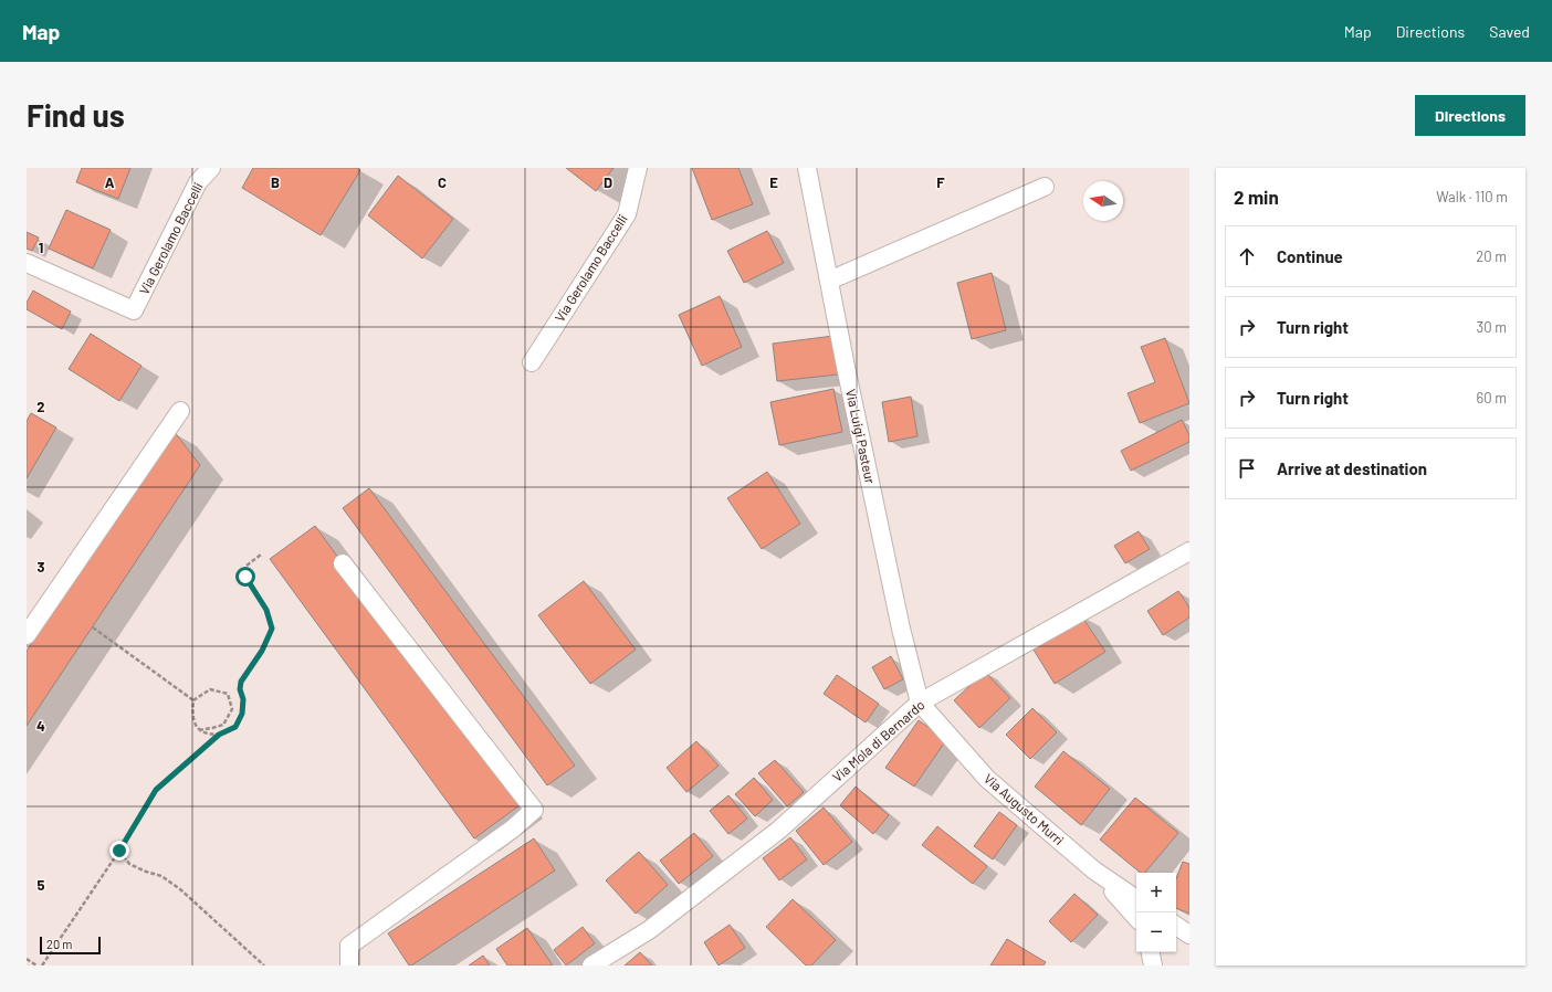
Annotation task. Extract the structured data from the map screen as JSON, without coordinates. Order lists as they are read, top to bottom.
{
  "streets": {
    "street": [
      "Via Gerolamo Baccelli",
      "Via Luigi Pasteur",
      "Via Mola di Bernardo",
      "Via Augusto Murri"
    ]
  },
  "crossings": [
    ["Via Luigi Pasteur", "Via Mola di Bernardo"],
    ["Via Luigi Pasteur", "Via Augusto Murri"],
    ["Via Mola di Bernardo", "Via Augusto Murri"]
  ],
  "scale_bar": "20 m",
  "north": "left",
  "page": {
    "header": "Map",
    "nav": ["Map", "Directions", "Saved"],
    "buttons": "Directions",
    "title": "Find us",
    "heading": ["2 min", "Walk · 110 m"],
    "list": [
      ["Continue", "20 m"],
      ["Turn right", "30 m"],
      ["Turn right", "60 m"],
      "Arrive at destination"
    ],
    "map_buttons": ["+", "−"],
    "scale": "20 m"
  },
  "grid": {
    "columns": [
      "A",
      "B",
      "C",
      "D",
      "E",
      "F"
    ],
    "rows": [
      "1",
      "2",
      "3",
      "4",
      "5"
    ]
  }
}
